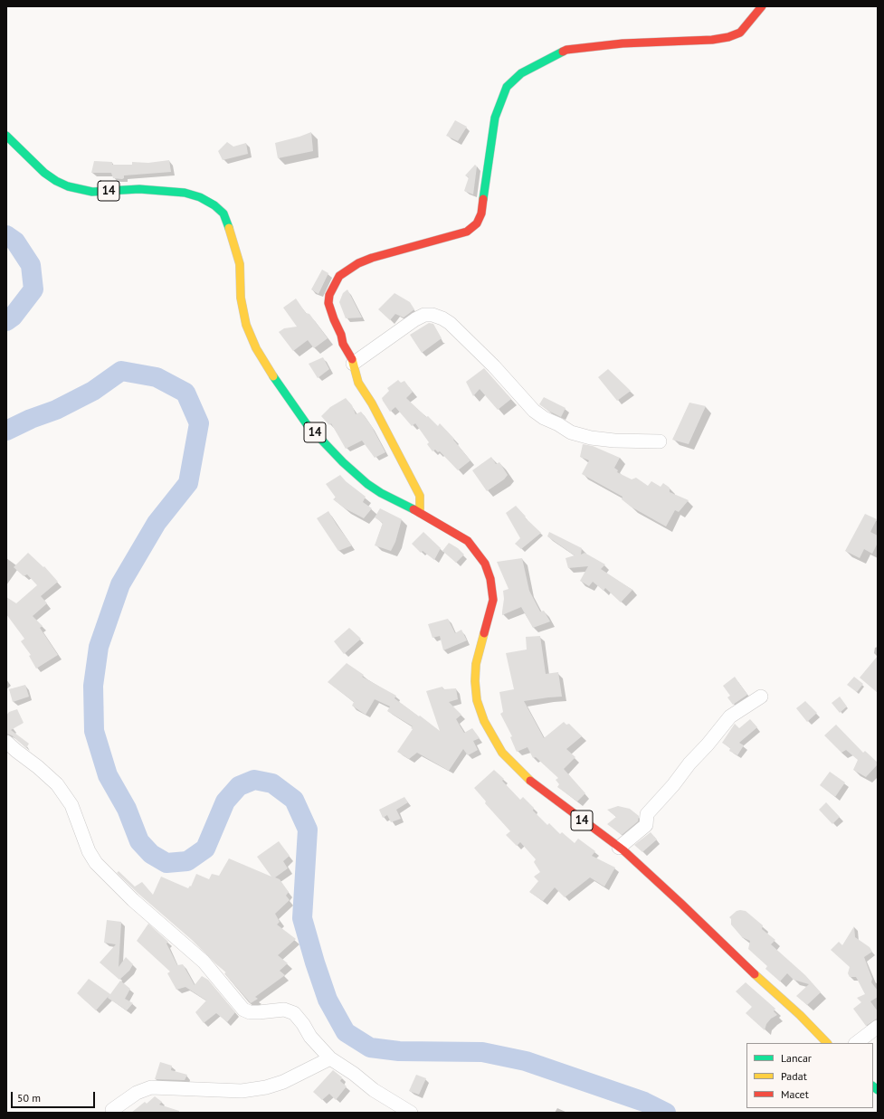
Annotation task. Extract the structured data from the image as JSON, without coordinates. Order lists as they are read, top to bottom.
{
  "streets": {
    "main road": ["14"]
  },
  "legend": ["Lancar", "Padat", "Macet"],
  "scale_bar": "50 m"
}
